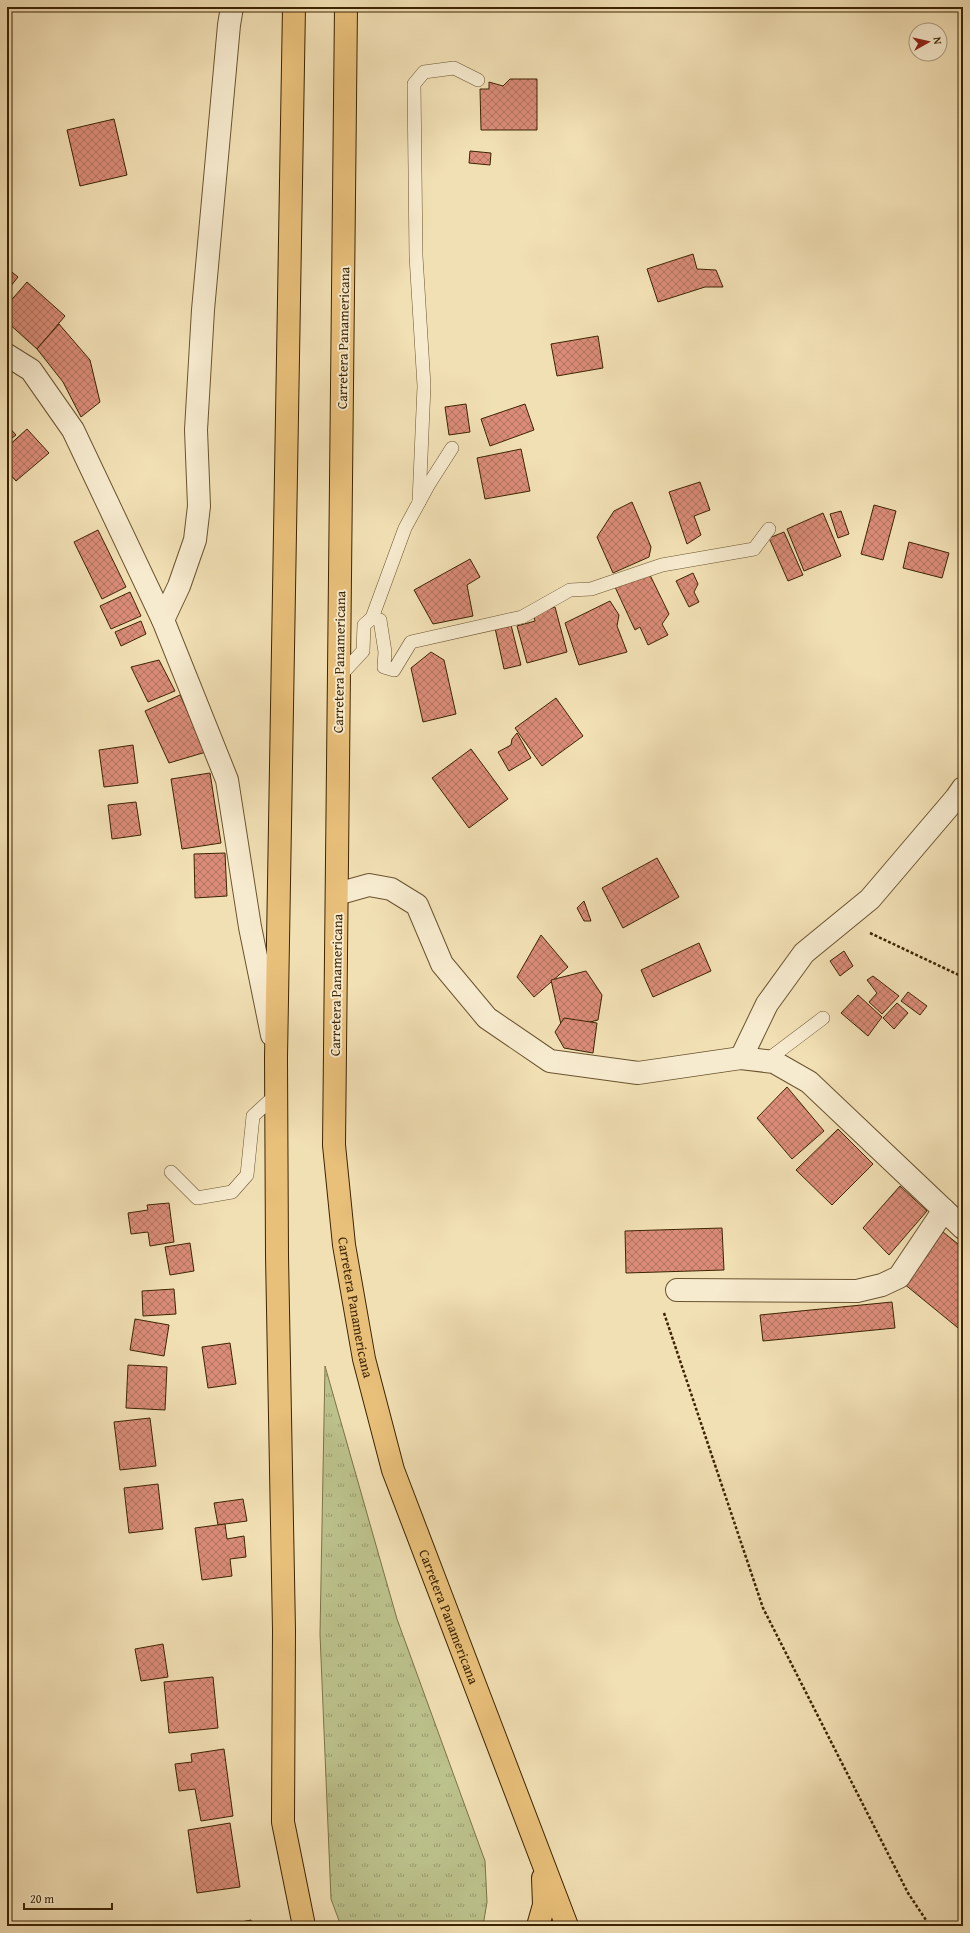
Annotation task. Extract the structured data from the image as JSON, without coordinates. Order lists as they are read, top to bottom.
{
  "streets": {
    "highway": ["Carretera Panamericana"]
  },
  "scale_bar": "20 m",
  "north": "right"
}
